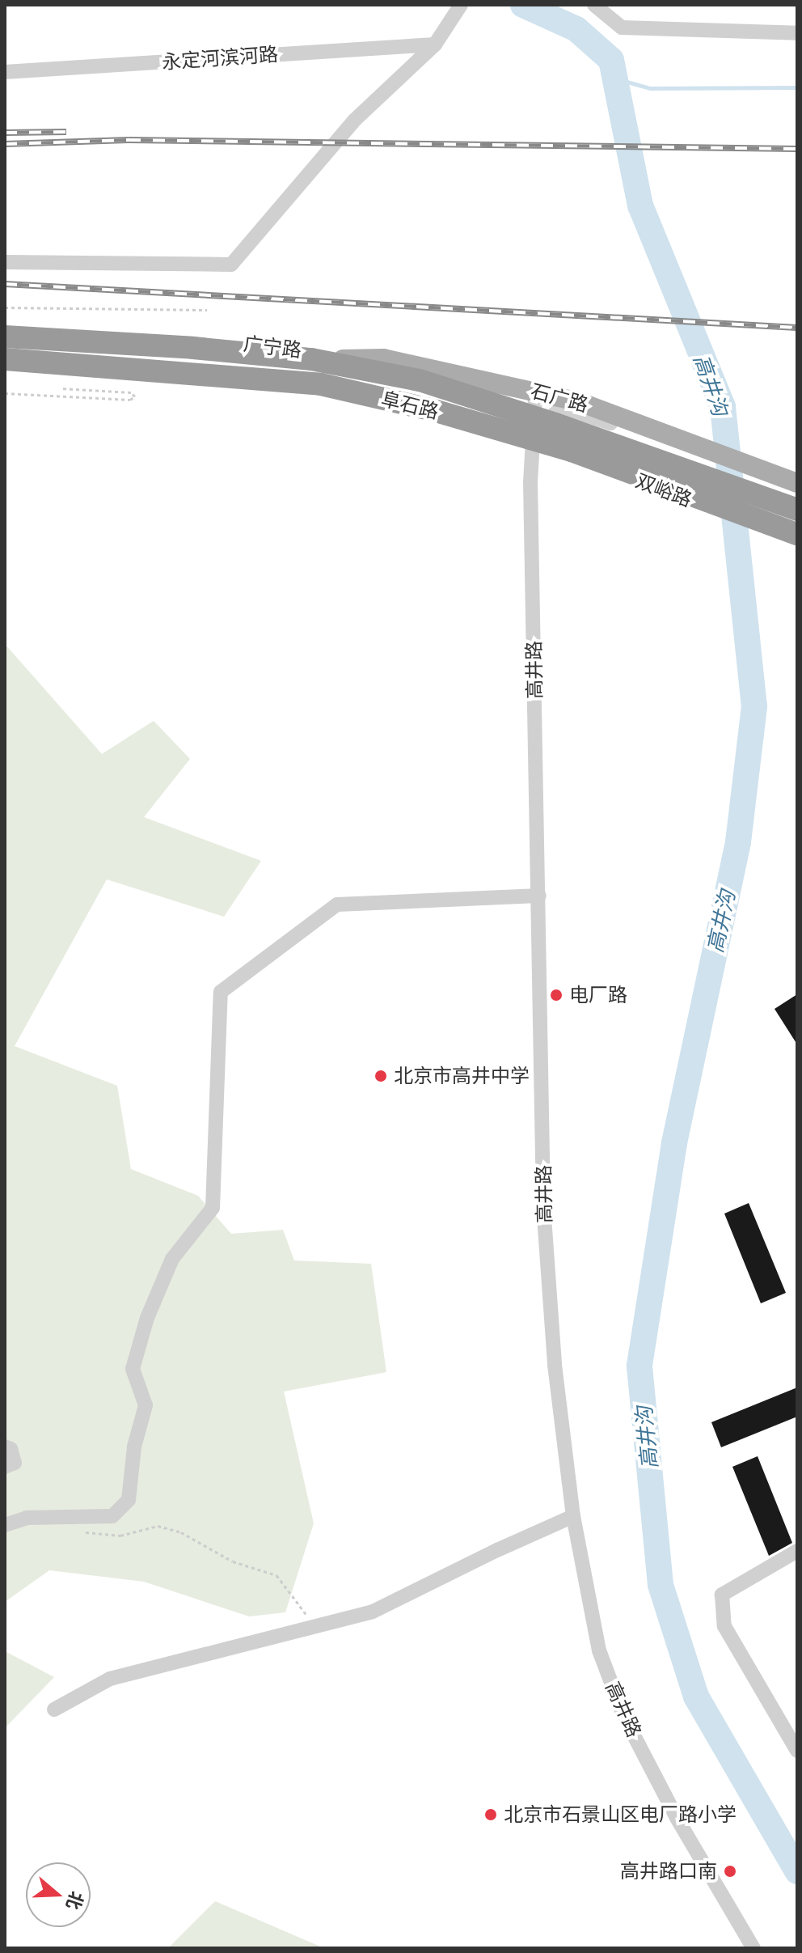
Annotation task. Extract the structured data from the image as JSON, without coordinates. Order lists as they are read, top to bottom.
{
  "streets": {
    "highway": ["阜石路"],
    "main road": ["石广路"],
    "street": [
      "永定河滨河路",
      "广宁路",
      "双峪路",
      "高井路"
    ]
  },
  "crossings": [
    ["广宁路", "阜石路"],
    ["广宁路", "双峪路"],
    ["广宁路", "高井路"],
    ["石广路", "阜石路"],
    ["阜石路", "双峪路"],
    ["双峪路", "高井路"]
  ],
  "water": ["高井沟"],
  "places": [
    "电厂路",
    "北京市高井中学",
    "北京市石景山区电厂路小学",
    "高井路口南"
  ],
  "north": "right"
}
